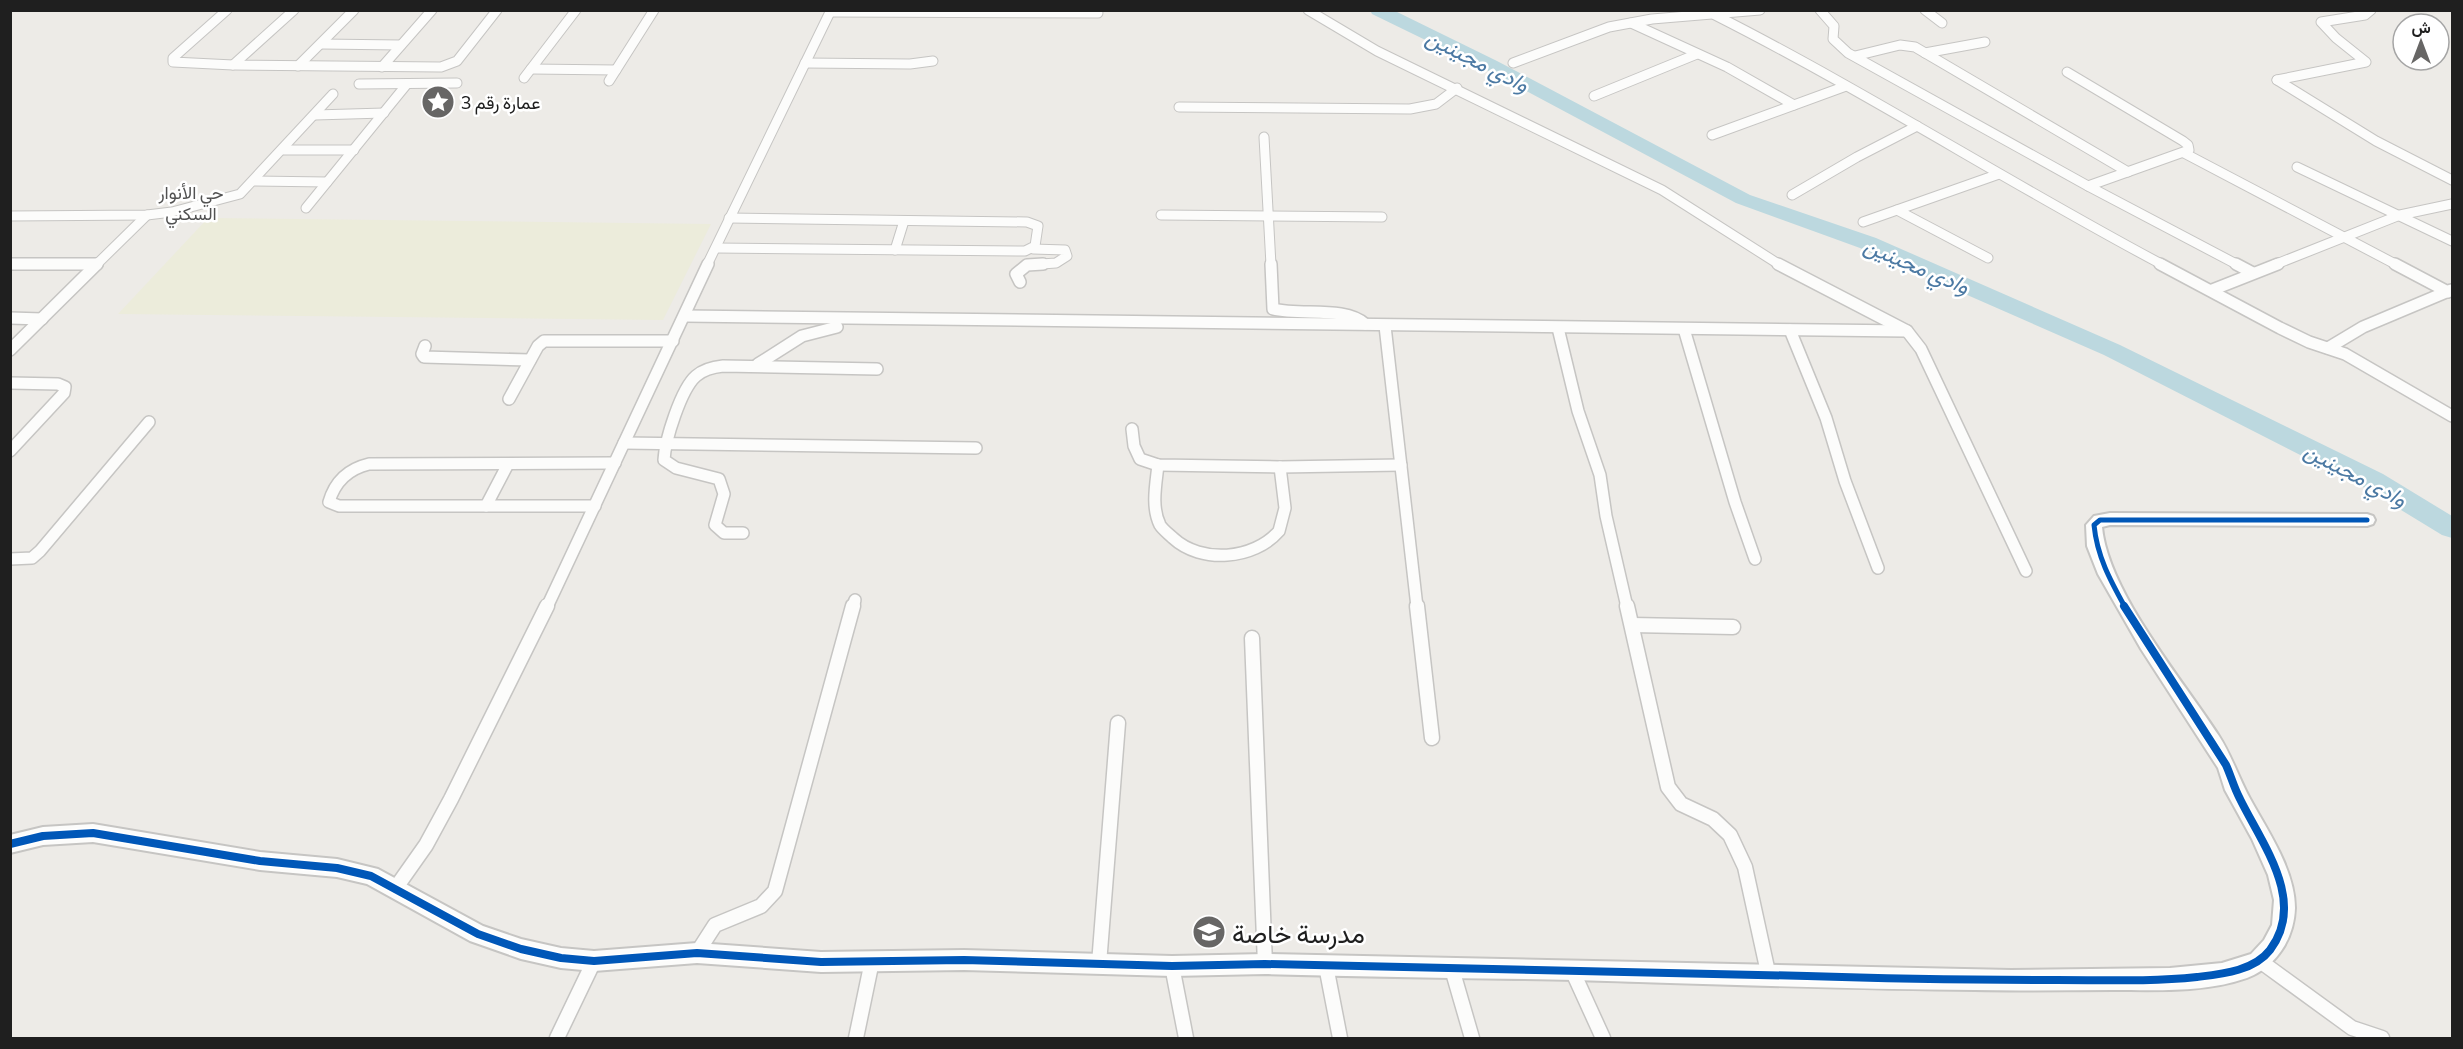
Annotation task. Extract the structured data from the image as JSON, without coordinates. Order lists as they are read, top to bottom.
{
  "districts": ["حي الأنوار السكني"],
  "water": ["وادي مجينين"],
  "places": {
    "place": ["عمارة رقم 3"],
    "school or university": ["مدرسة خاصة"]
  },
  "north": "top"
}
